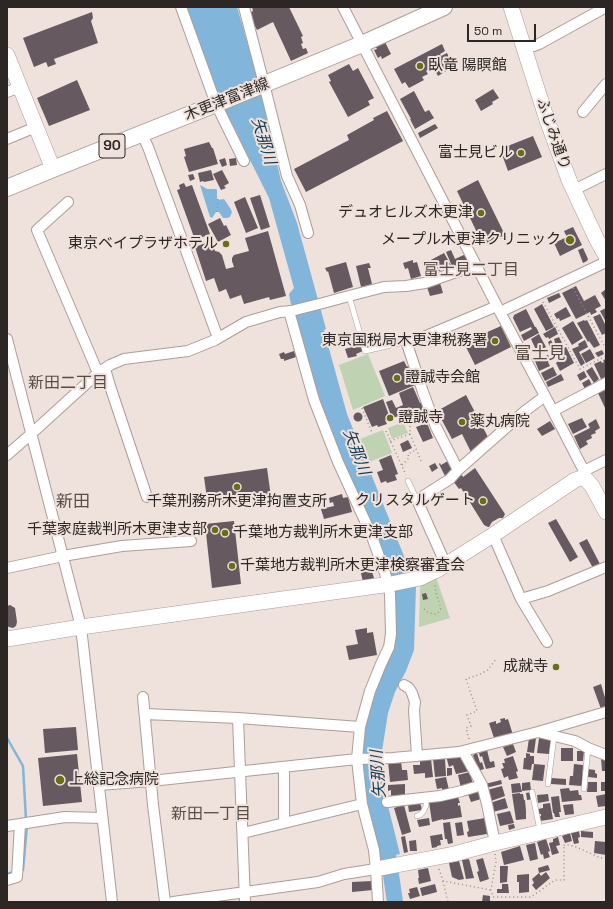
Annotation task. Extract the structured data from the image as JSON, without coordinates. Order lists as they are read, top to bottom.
{
  "streets": {
    "main road": ["木更津富津線", "90"],
    "street": ["ふじみ通り"]
  },
  "districts": [
    "富士見二丁目",
    "富士見",
    "新田二丁目",
    "新田",
    "新田一丁目"
  ],
  "water": ["矢那川"],
  "places": [
    "臥竜 陽瞑館",
    "富士見ビル",
    "デュオヒルズ木更津",
    "メープル木更津クリニック",
    "東京ベイプラザホテル",
    "東京国税局木更津税務署",
    "證誠寺会館",
    "證誠寺",
    "薬丸病院",
    "千葉刑務所木更津拘置支所",
    "クリスタルゲート",
    "千葉家庭裁判所木更津支部",
    "千葉地方裁判所木更津支部",
    "千葉地方裁判所木更津検察審査会",
    "成就寺",
    "上総記念病院"
  ],
  "scale_bar": "50 m"
}
